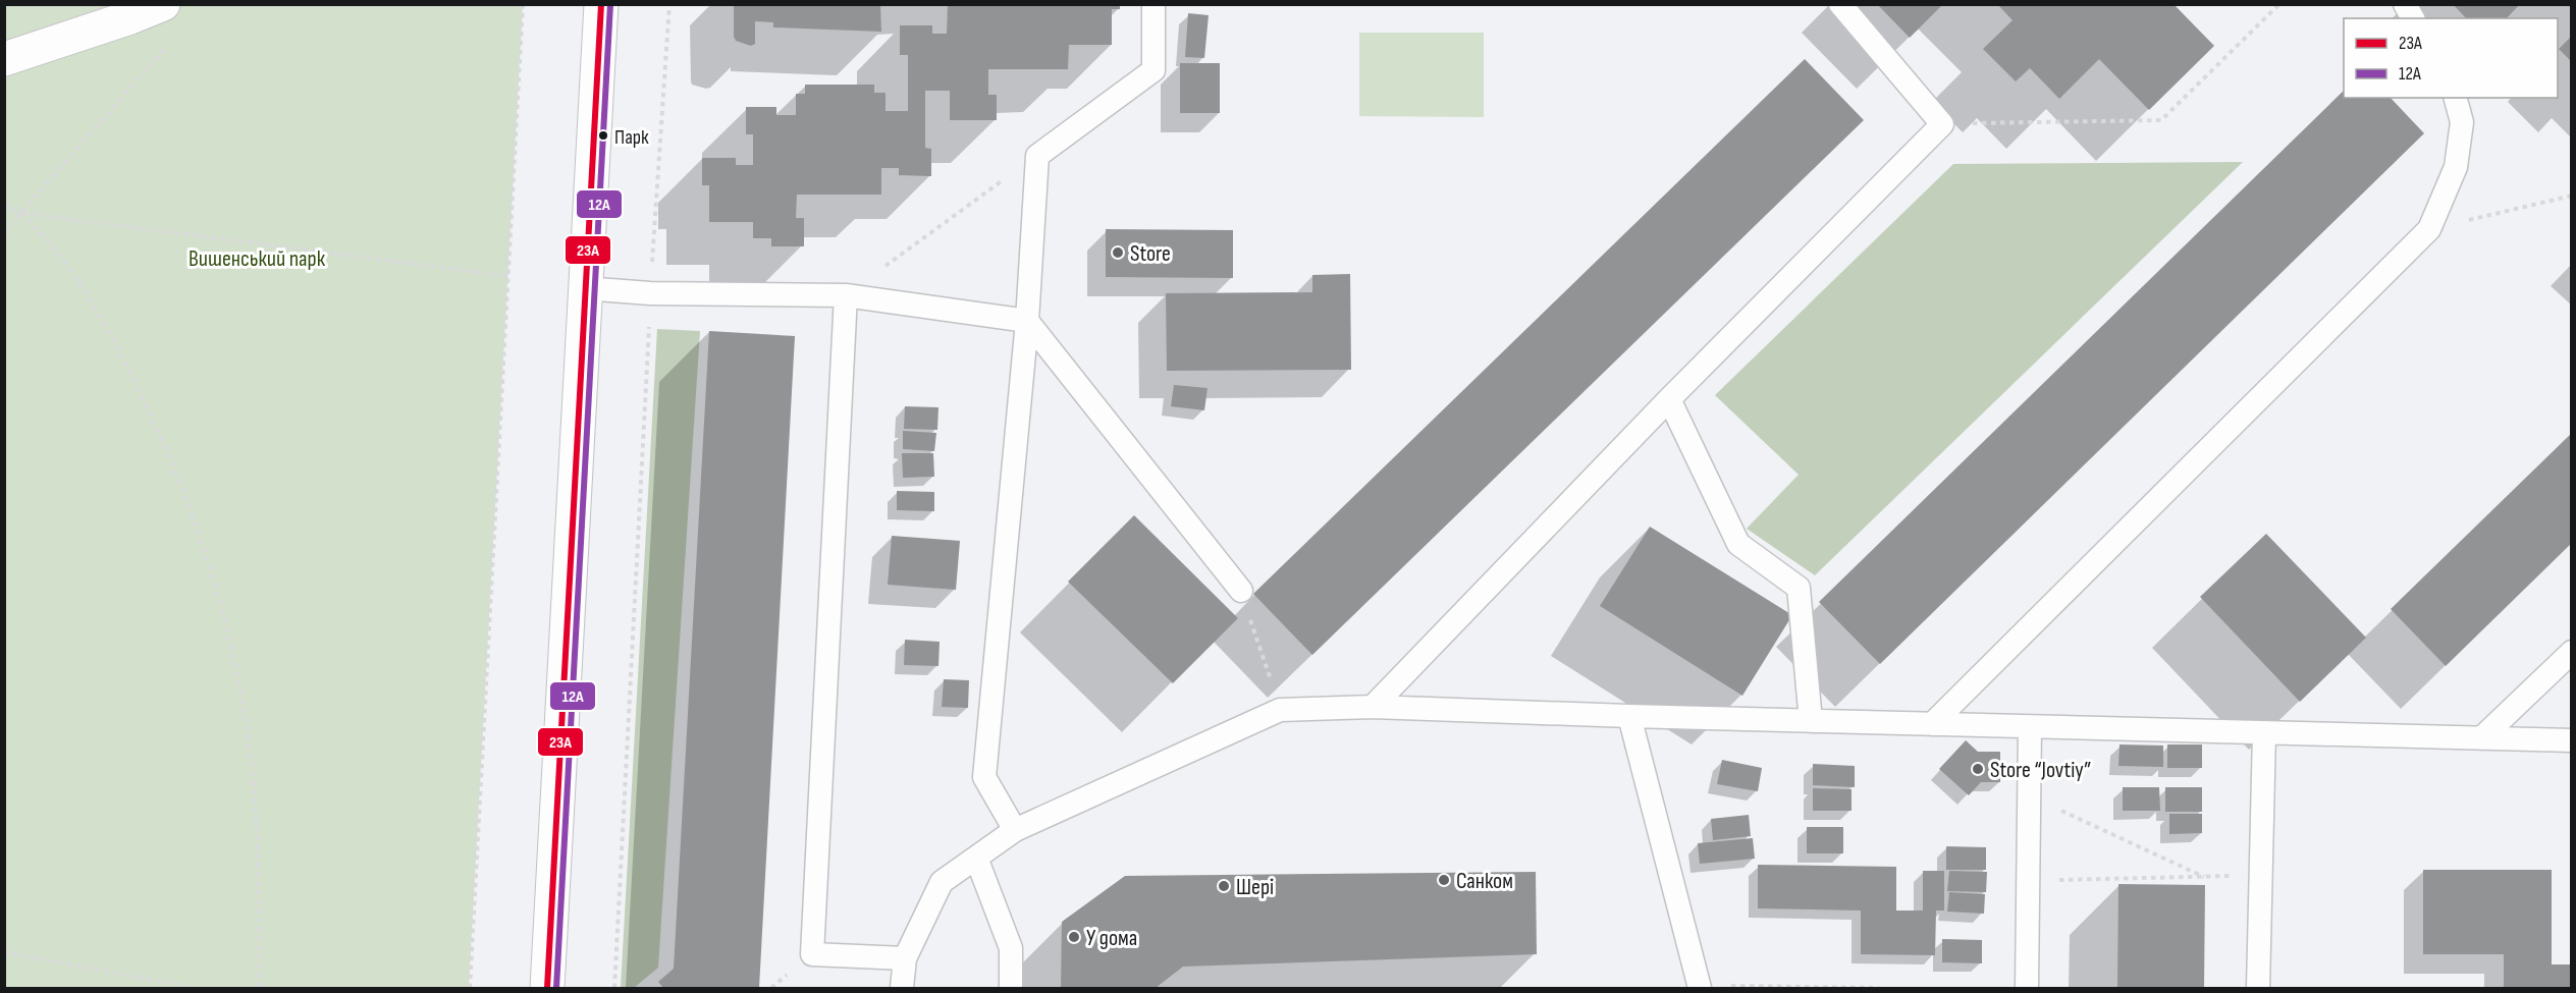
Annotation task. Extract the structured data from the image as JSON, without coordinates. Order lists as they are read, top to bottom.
{
  "parks": ["Вишенський парк"],
  "places": [
    "Парк",
    "Store",
    "Store “Jovtiy”",
    "Санком",
    "Шері",
    "У дома"
  ],
  "lines": ["transit line 23А", "transit line 12А"],
  "legend": ["23А", "12А"]
}
